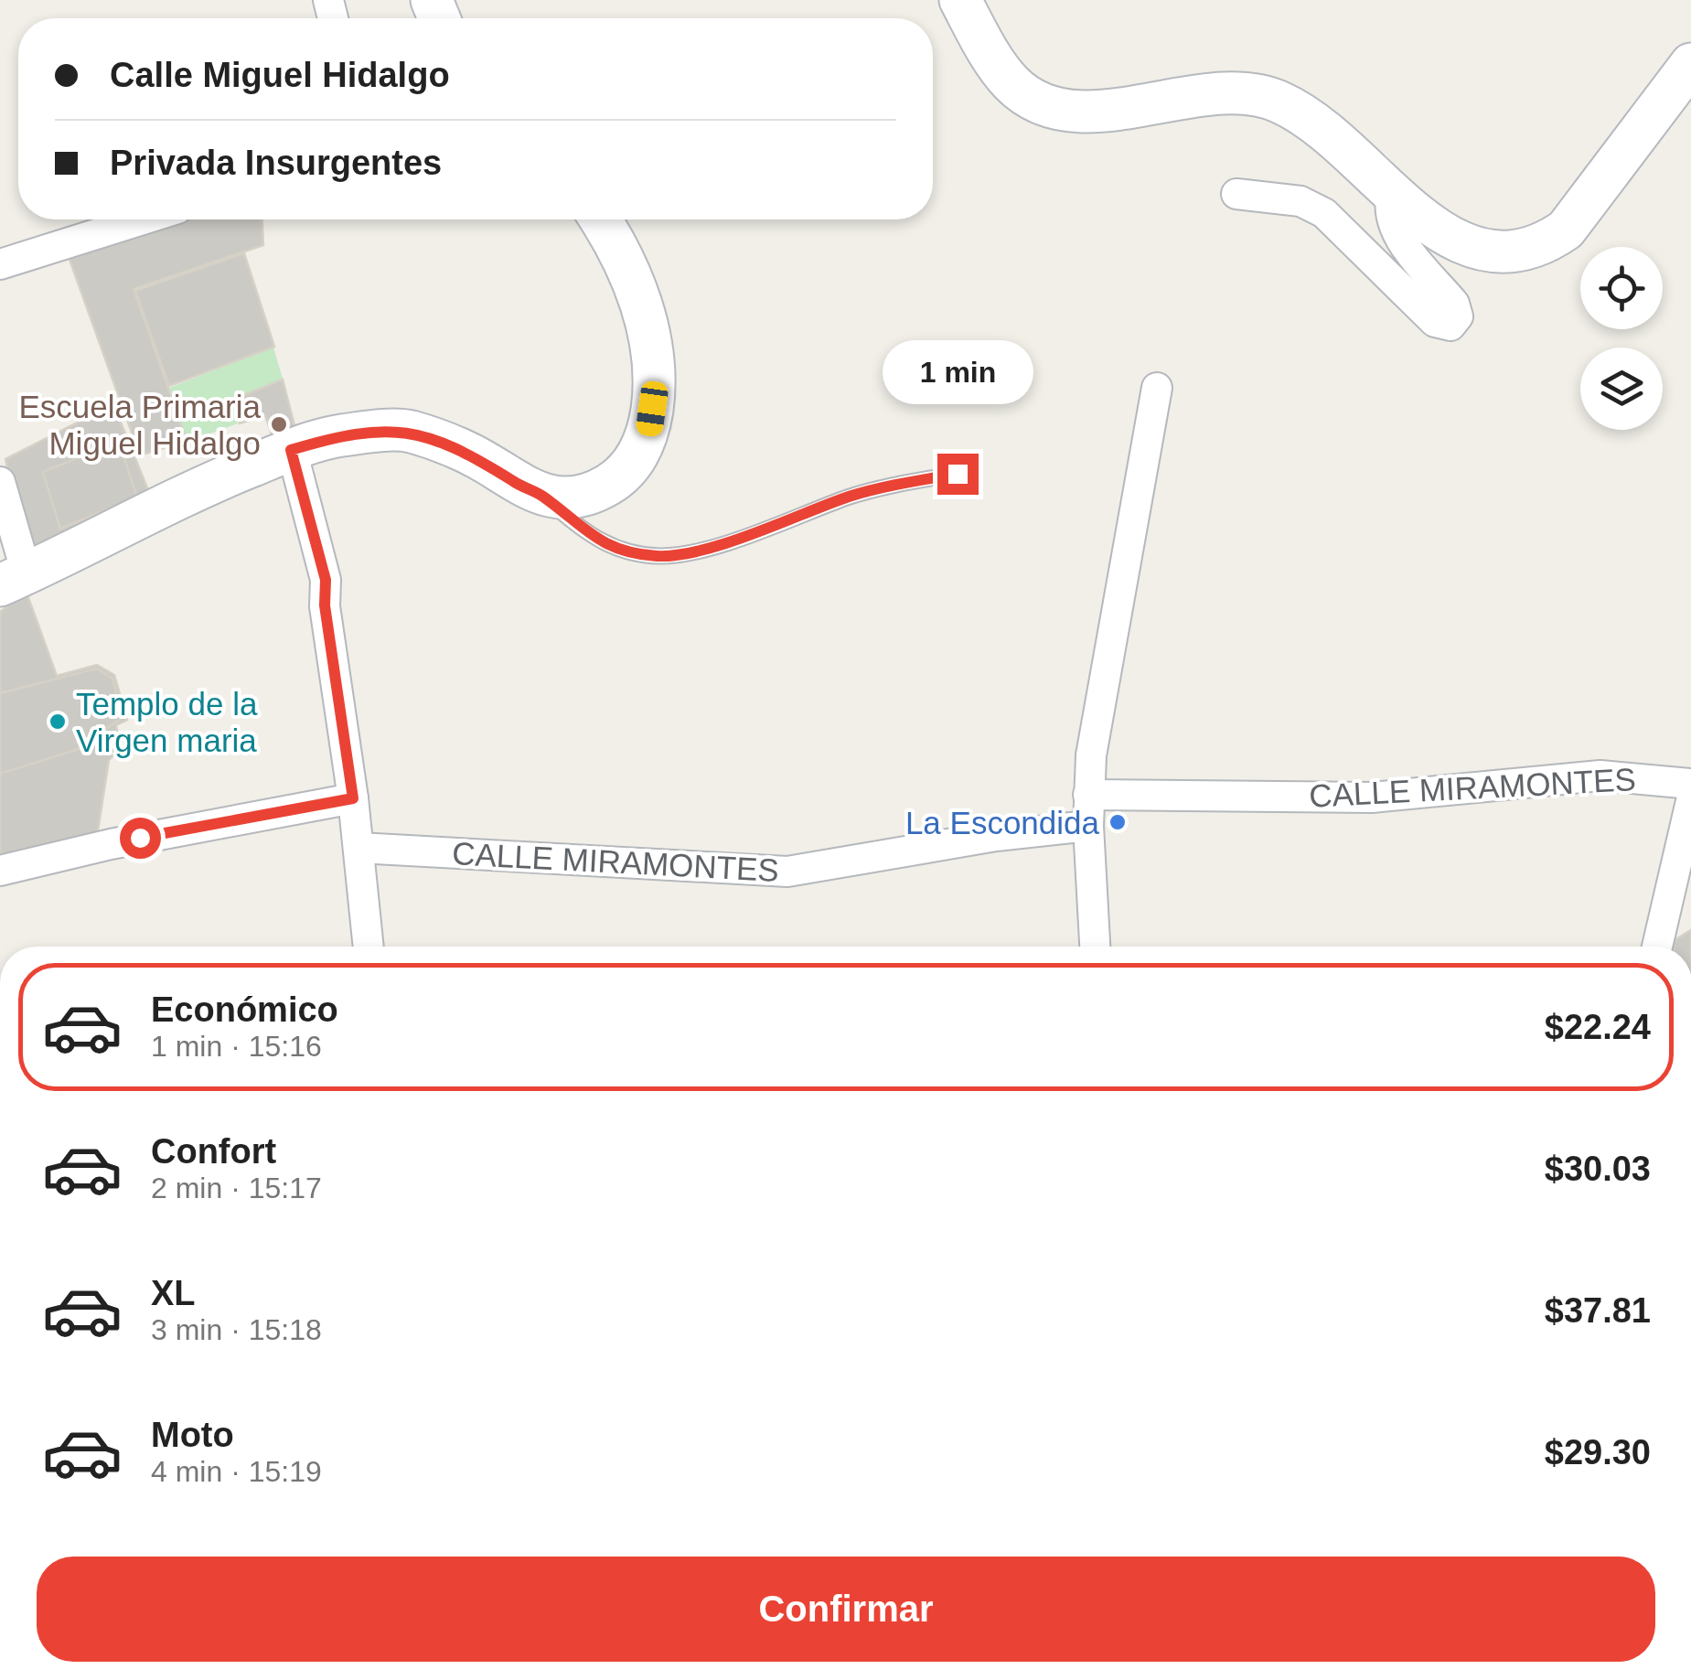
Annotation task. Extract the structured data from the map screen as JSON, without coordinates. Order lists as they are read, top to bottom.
{
  "streets": {
    "street": ["CALLE MIRAMONTES"]
  },
  "places": ["Escuela Primaria Miguel Hidalgo", "Templo de la Virgen maria", "La Escondida"],
  "page": {
    "banner": ["Calle Miguel Hidalgo", "Privada Insurgentes"],
    "bubble": "1 min",
    "list": [
      {
        "name": "Económico",
        "note": "1 min · 15:16",
        "value": "$22.24"
      },
      {
        "name": "Confort",
        "note": "2 min · 15:17",
        "value": "$30.03"
      },
      {
        "name": "XL",
        "note": "3 min · 15:18",
        "value": "$37.81"
      },
      {
        "name": "Moto",
        "note": "4 min · 15:19",
        "value": "$29.30"
      }
    ],
    "buttons": "Confirmar"
  }
}
